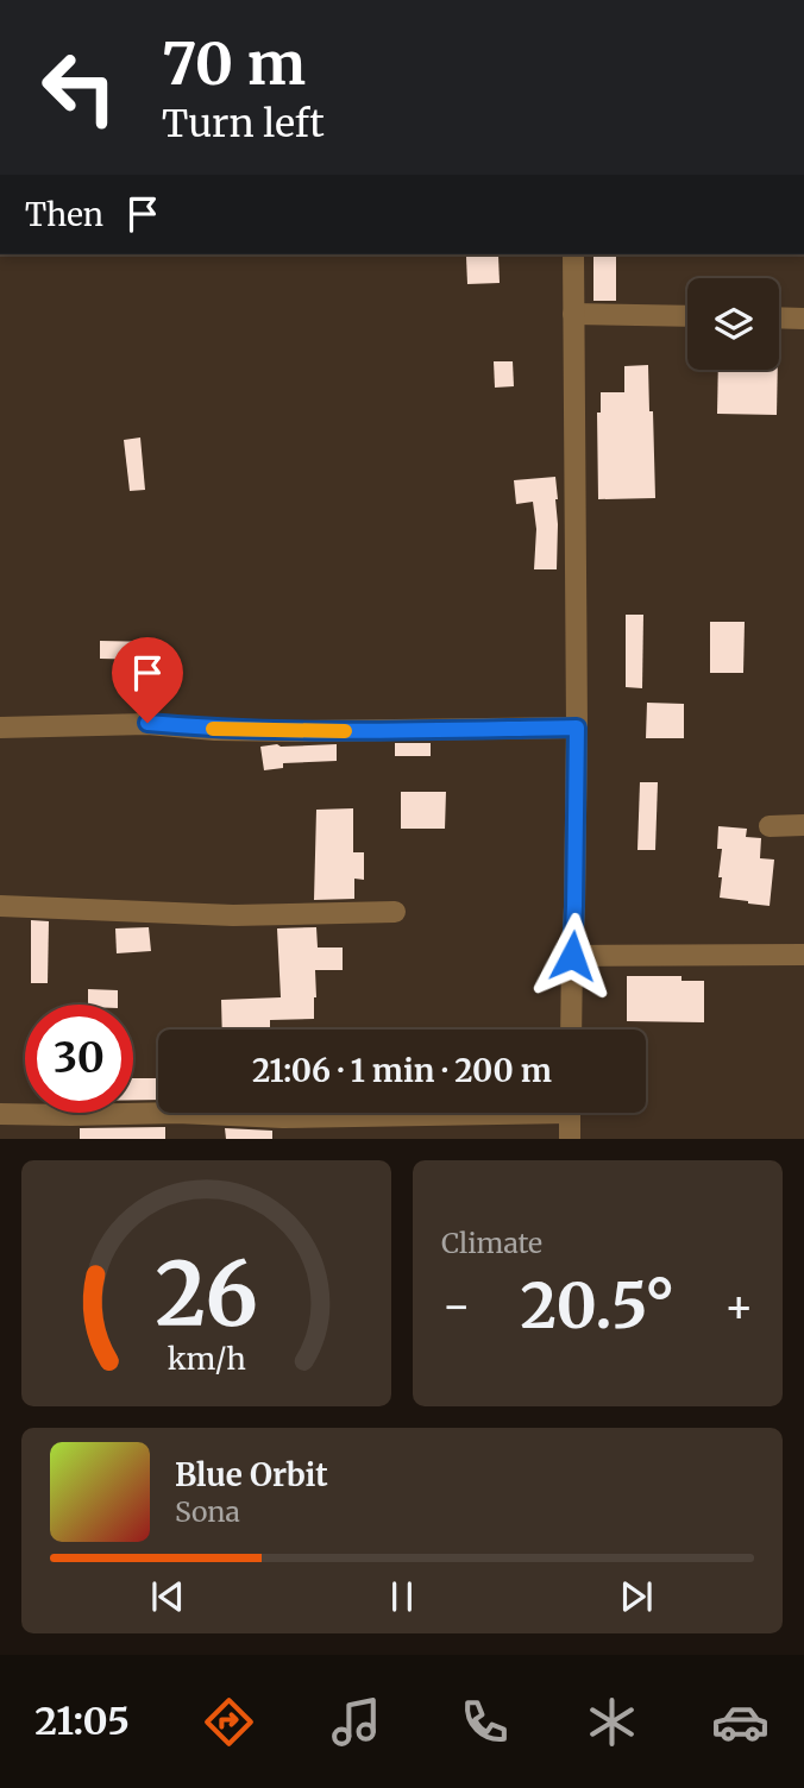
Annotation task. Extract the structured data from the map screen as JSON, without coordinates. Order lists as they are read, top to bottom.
{
  "page": {
    "turn": ["70 m", "Turn left"],
    "then": "Then",
    "limit": "30",
    "trip": "21:06 · 1 min · 200 m",
    "tile": "Climate",
    "heat": ["−", "20.5°", "+"],
    "song": ["Blue Orbit", "Sona"],
    "tabs": "21:05",
    "gauge": ["26", "km/h"]
  }
}
